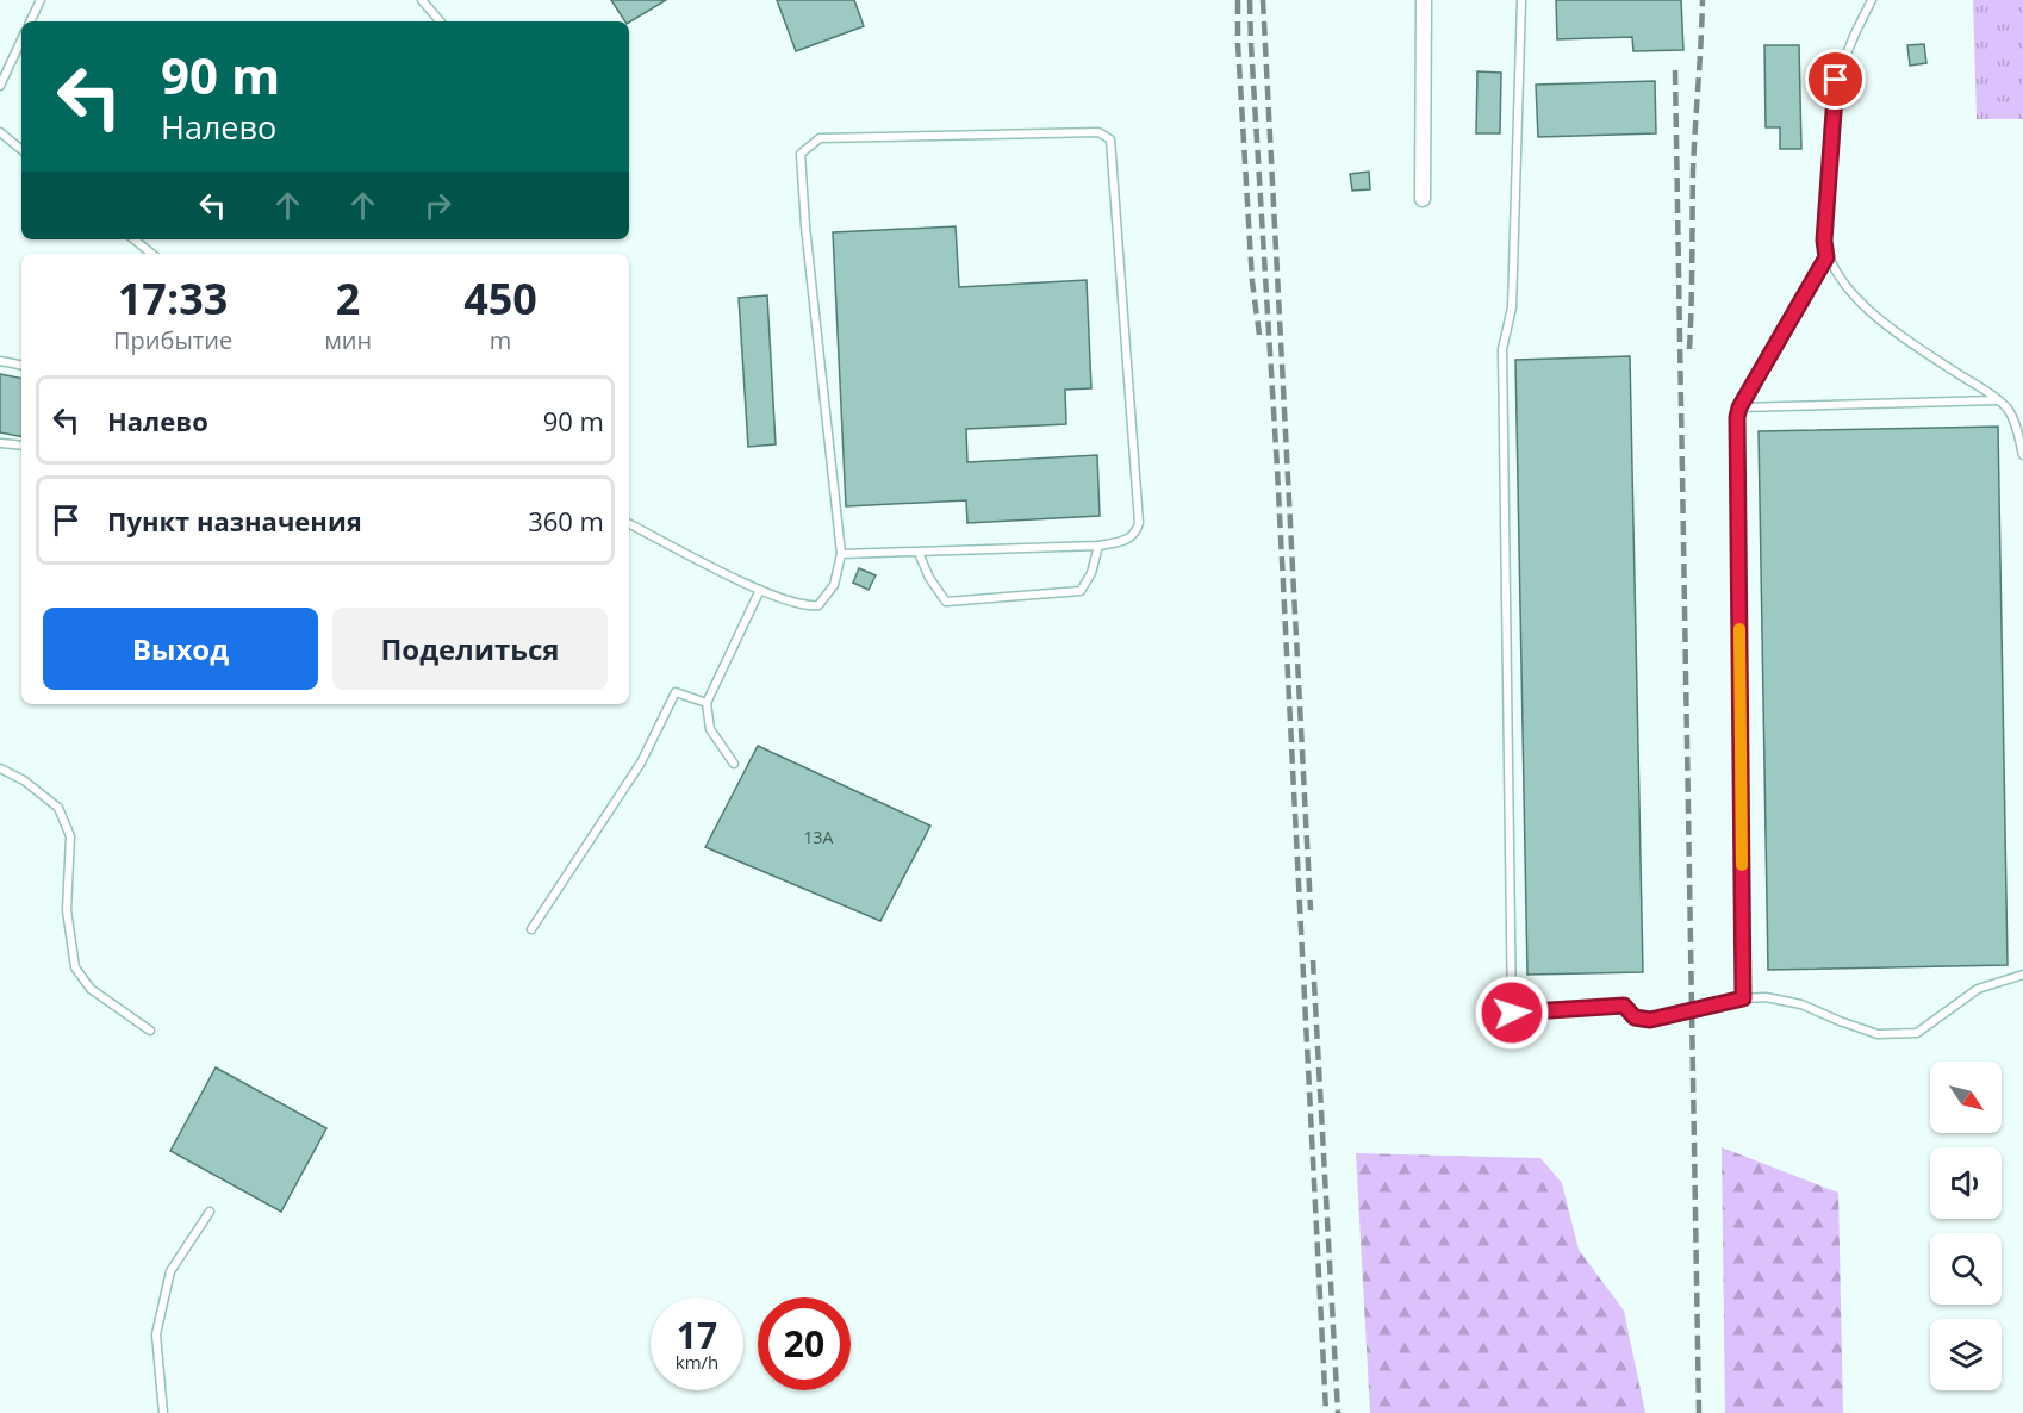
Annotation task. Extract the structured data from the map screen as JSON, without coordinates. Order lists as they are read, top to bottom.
{
  "house_numbers": ["13А"],
  "north": "bottom right",
  "page": {
    "turn": ["90 m", "Налево"],
    "eta": [
      "17:33",
      "Прибытие",
      "2",
      "мин",
      "450",
      "m"
    ],
    "list": [
      {
        "name": "Налево",
        "value": "90 m"
      },
      {
        "name": "Пункт назначения",
        "value": "360 m"
      }
    ],
    "buttons": ["Выход", "Поделиться"],
    "speed": "17 km/h",
    "limit": "20"
  }
}
